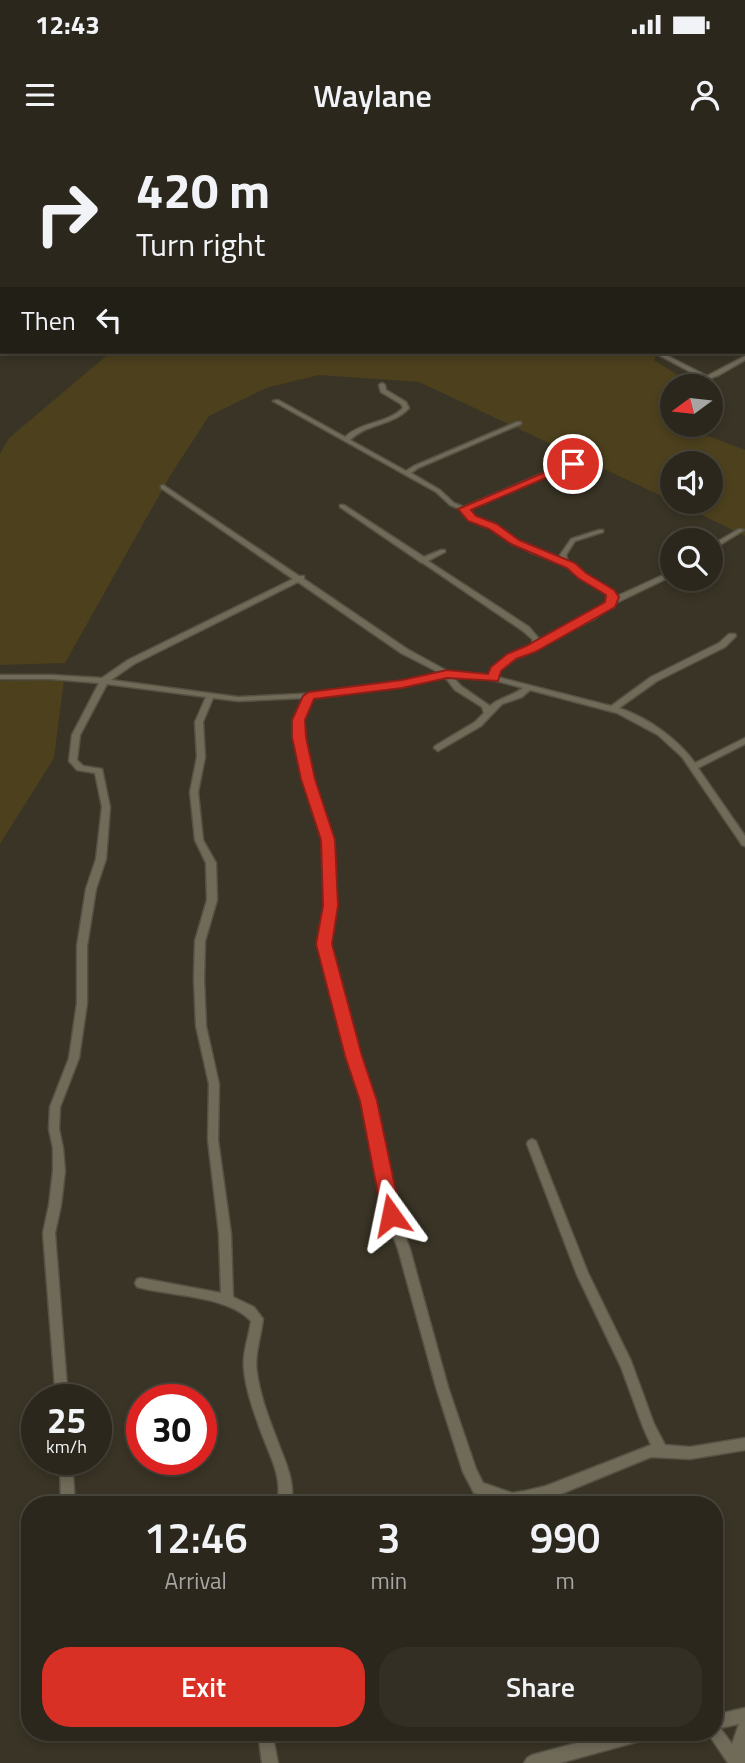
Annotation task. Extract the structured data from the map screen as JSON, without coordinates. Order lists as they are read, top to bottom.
{
  "north": "left",
  "page": {
    "status": "12:43",
    "header": "Waylane",
    "turn": ["420 m", "Turn right"],
    "then": "Then",
    "speed": "25 km/h",
    "limit": "30",
    "eta": [
      "12:46",
      "Arrival",
      "3",
      "min",
      "990",
      "m"
    ],
    "buttons": ["Exit", "Share"]
  }
}
